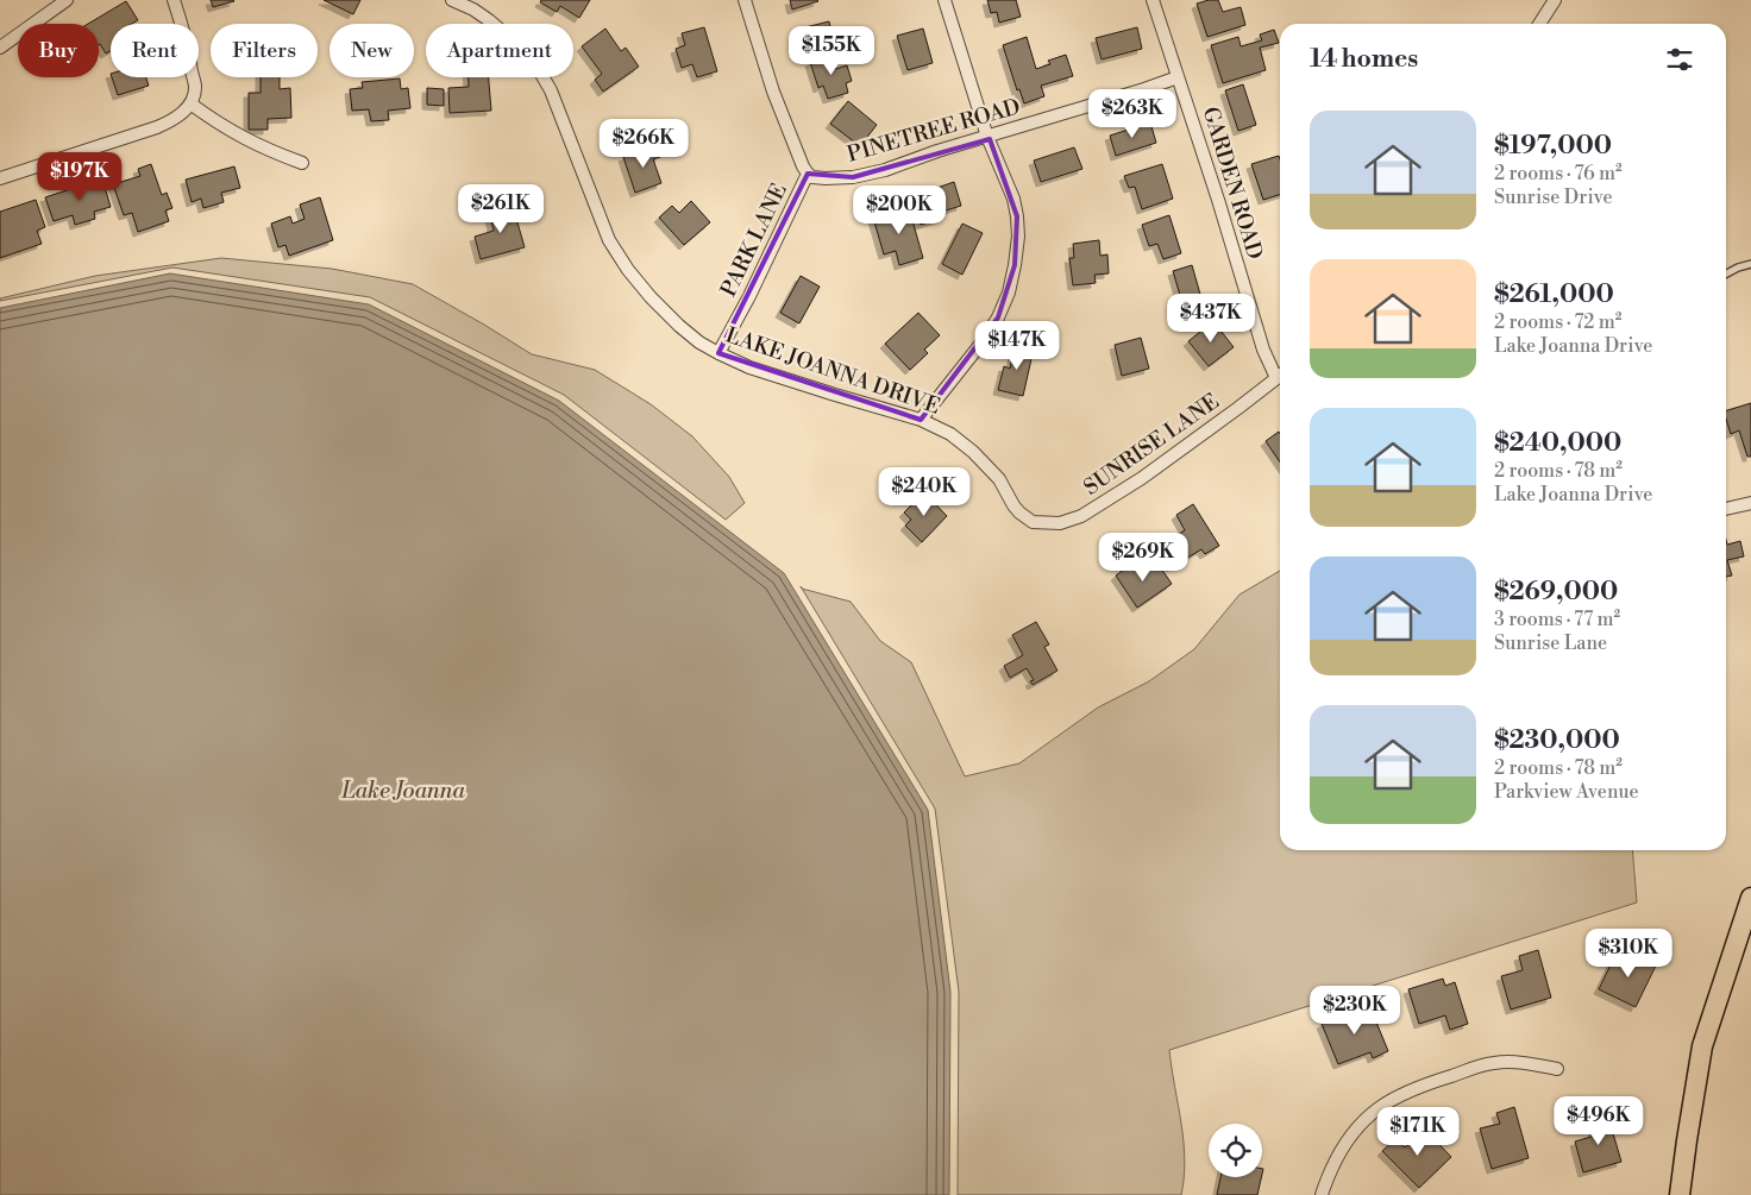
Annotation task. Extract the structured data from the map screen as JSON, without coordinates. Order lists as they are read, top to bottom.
{
  "streets": {
    "street": [
      "PINETREE ROAD",
      "GARDEN ROAD",
      "PARK LANE",
      "LAKE JOANNA DRIVE",
      "SUNRISE LANE"
    ]
  },
  "crossings": [
    ["PINETREE ROAD", "GARDEN ROAD"],
    ["PINETREE ROAD", "PARK LANE"],
    ["PARK LANE", "LAKE JOANNA DRIVE"],
    ["LAKE JOANNA DRIVE", "SUNRISE LANE"]
  ],
  "water": ["Lake Joanna"],
  "page": {
    "chip": [
      "Buy",
      "Rent",
      "Filters",
      "New",
      "Apartment"
    ],
    "heading": "14 homes",
    "price": [
      "$155K",
      "$263K",
      "$266K",
      "$197K",
      "$261K",
      "$200K",
      "$437K",
      "$147K",
      "$240K",
      "$269K",
      "$310K",
      "$230K",
      "$496K",
      "$171K"
    ],
    "list": [
      {
        "name": "$197,000",
        "note": "2 rooms · 76 m² · Sunrise Drive"
      },
      {
        "name": "$261,000",
        "note": "2 rooms · 72 m² · Lake Joanna Drive"
      },
      {
        "name": "$240,000",
        "note": "2 rooms · 78 m² · Lake Joanna Drive"
      },
      {
        "name": "$269,000",
        "note": "3 rooms · 77 m² · Sunrise Lane"
      },
      {
        "name": "$230,000",
        "note": "2 rooms · 78 m² · Parkview Avenue"
      }
    ]
  }
}
